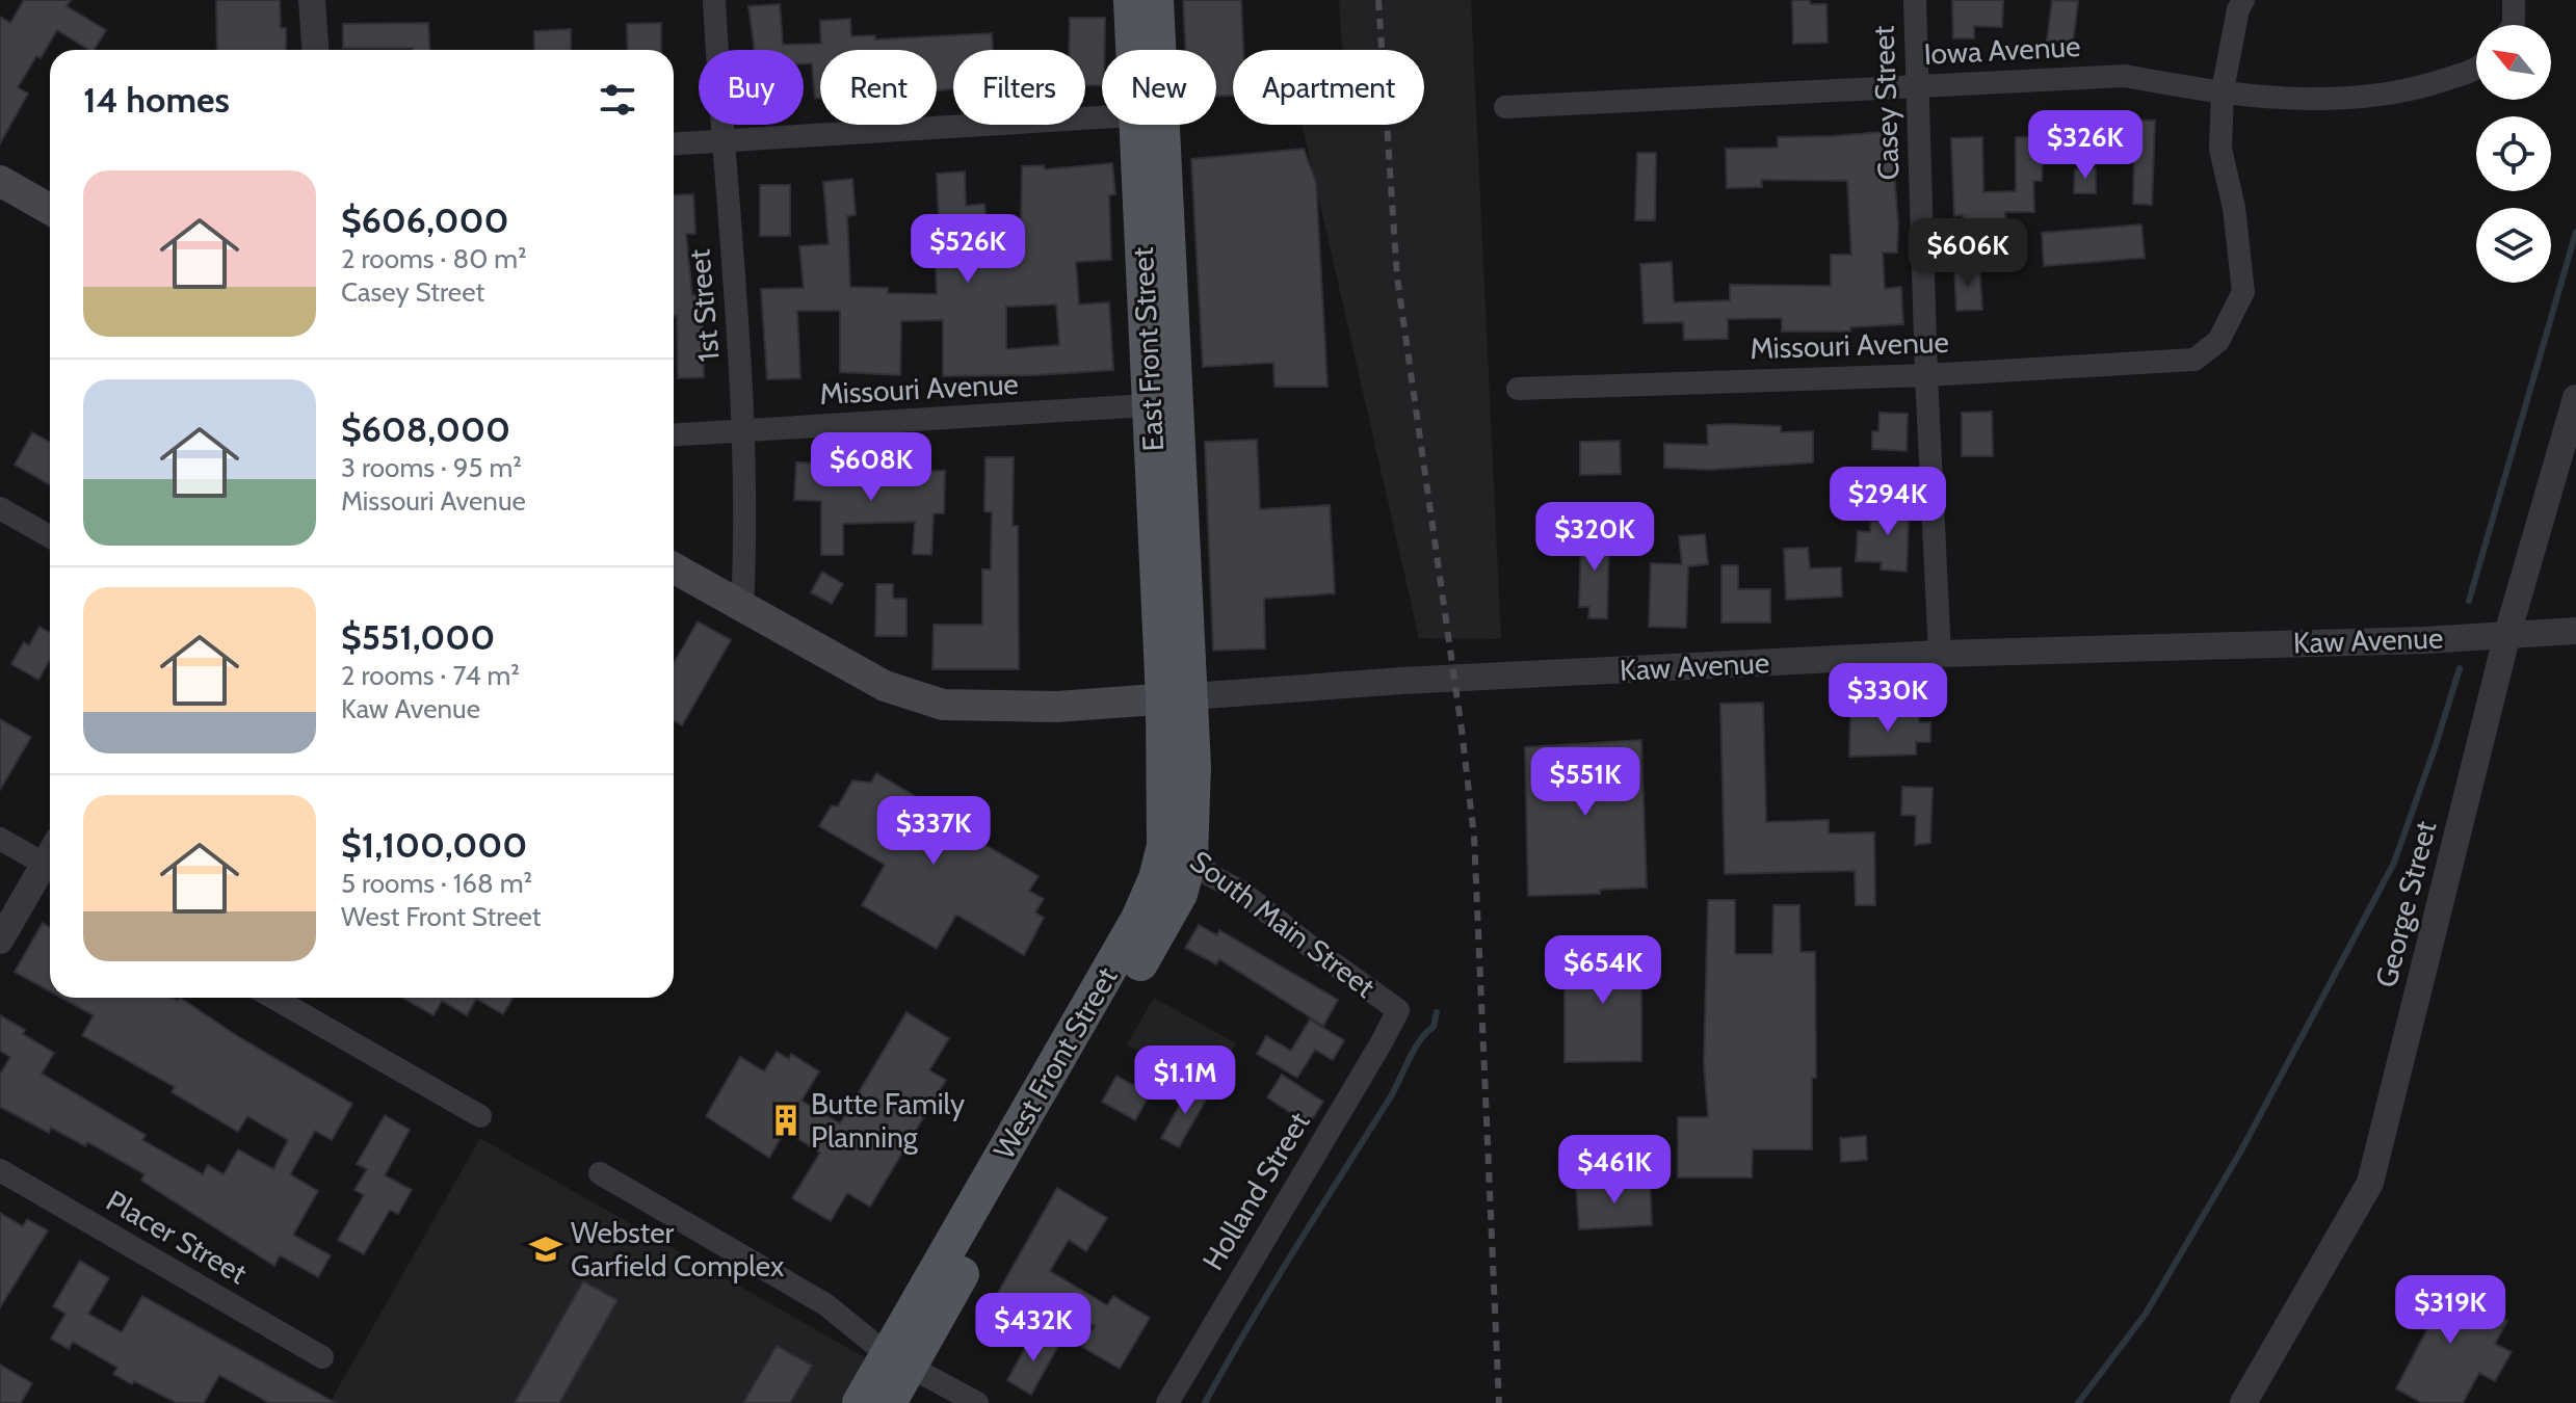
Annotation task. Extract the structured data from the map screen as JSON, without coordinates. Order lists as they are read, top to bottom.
{
  "streets": {
    "main road": ["East Front Street", "West Front Street"],
    "street": [
      "Iowa Avenue",
      "Casey Street",
      "1st Street",
      "Missouri Avenue",
      "Kaw Avenue",
      "George Street",
      "South Main Street",
      "Holland Street",
      "Placer Street"
    ]
  },
  "crossings": [
    ["Iowa Avenue", "Casey Street"],
    ["Iowa Avenue", "Missouri Avenue"],
    ["Casey Street", "Missouri Avenue"],
    ["Casey Street", "Kaw Avenue"],
    ["1st Street", "Missouri Avenue"],
    ["Missouri Avenue", "East Front Street"],
    ["East Front Street", "Kaw Avenue"],
    ["East Front Street", "West Front Street"],
    ["Kaw Avenue", "George Street"],
    ["Kaw Avenue", "West Front Street"],
    ["South Main Street", "West Front Street"],
    ["South Main Street", "Holland Street"]
  ],
  "places": {
    "building": ["Butte Family Planning"],
    "school or university": ["Webster Garfield Complex"]
  },
  "north": "top left",
  "page": {
    "chip": [
      "Buy",
      "Rent",
      "Filters",
      "New",
      "Apartment"
    ],
    "heading": "14 homes",
    "price": [
      "$326K",
      "$526K",
      "$606K",
      "$608K",
      "$294K",
      "$320K",
      "$330K",
      "$551K",
      "$337K",
      "$654K",
      "$1.1M",
      "$461K",
      "$319K",
      "$432K"
    ],
    "list": [
      {
        "name": "$606,000",
        "note": "2 rooms · 80 m² · Casey Street"
      },
      {
        "name": "$608,000",
        "note": "3 rooms · 95 m² · Missouri Avenue"
      },
      {
        "name": "$551,000",
        "note": "2 rooms · 74 m² · Kaw Avenue"
      },
      {
        "name": "$1,100,000",
        "note": "5 rooms · 168 m² · West Front Street"
      }
    ]
  }
}
